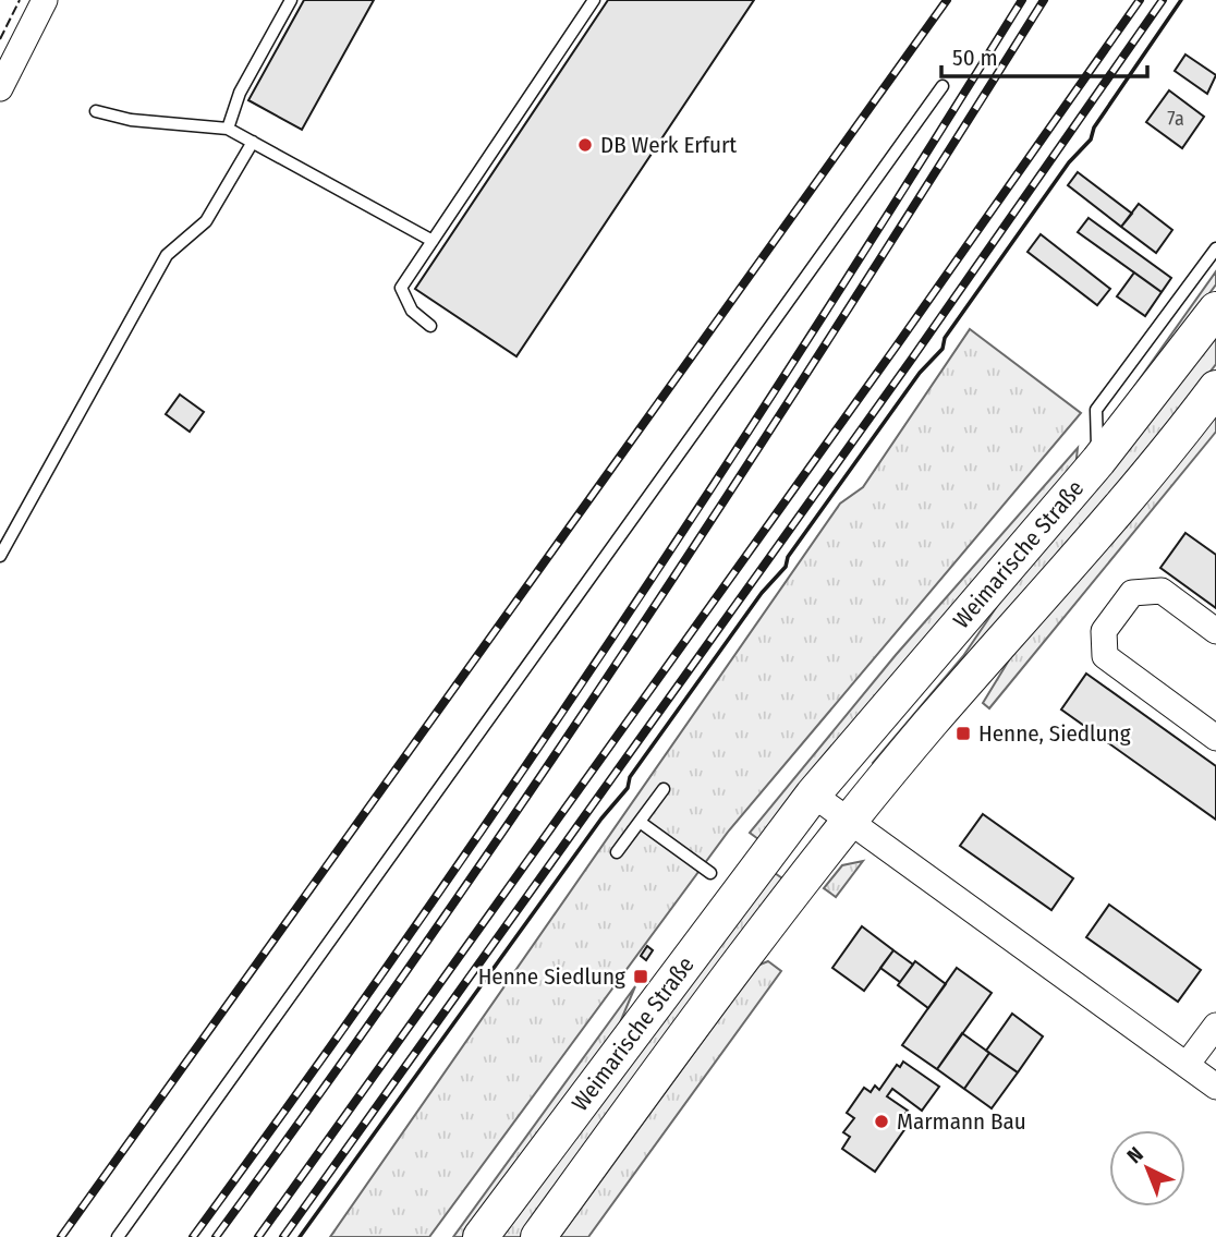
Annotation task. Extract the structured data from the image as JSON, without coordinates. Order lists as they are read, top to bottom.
{
  "streets": {
    "main road": ["Weimarische Straße"]
  },
  "places": {
    "other": ["DB Werk Erfurt", "Marmann Bau"],
    "transit": ["Henne, Siedlung", "Henne Siedlung"]
  },
  "house_numbers": ["7a"],
  "scale_bar": "50 m",
  "north": "top left"
}
